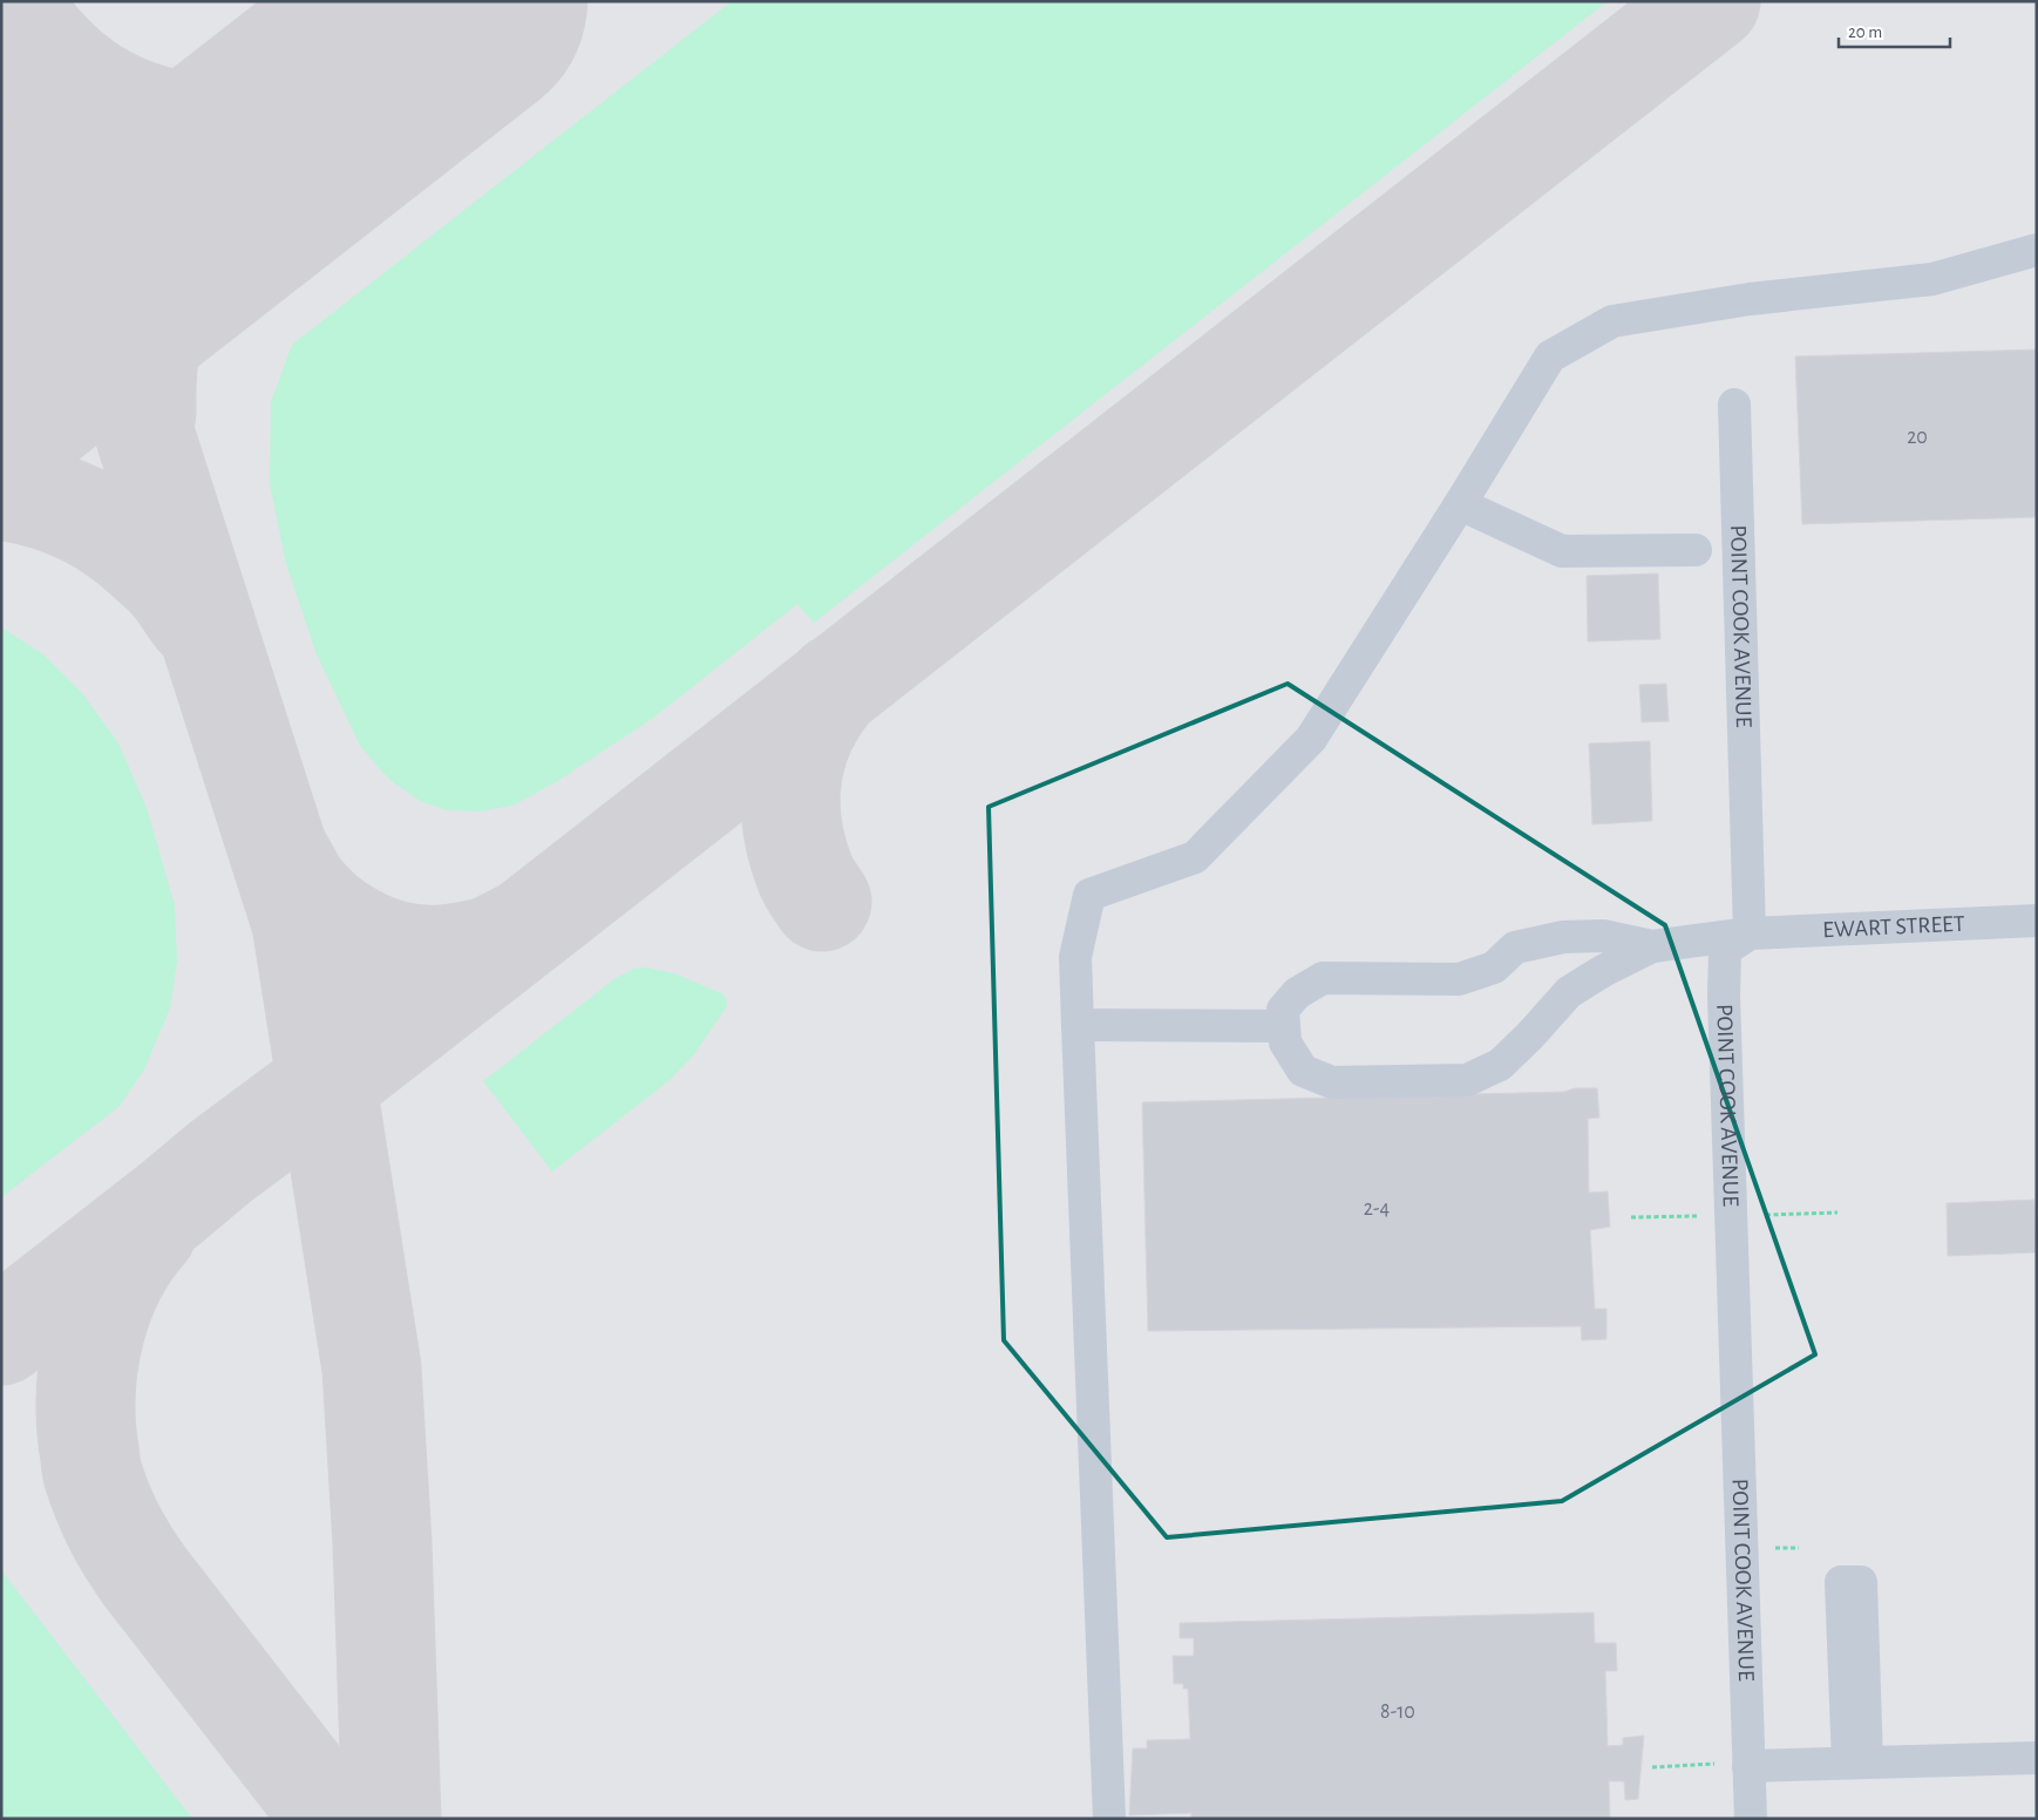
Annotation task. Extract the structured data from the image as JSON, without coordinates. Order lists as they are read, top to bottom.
{
  "streets": {
    "street": ["POINT COOK AVENUE", "EWART STREET"]
  },
  "crossings": [
    ["POINT COOK AVENUE", "EWART STREET"]
  ],
  "house_numbers": ["20", "2-4", "8-10"],
  "scale_bar": "20 m"
}
